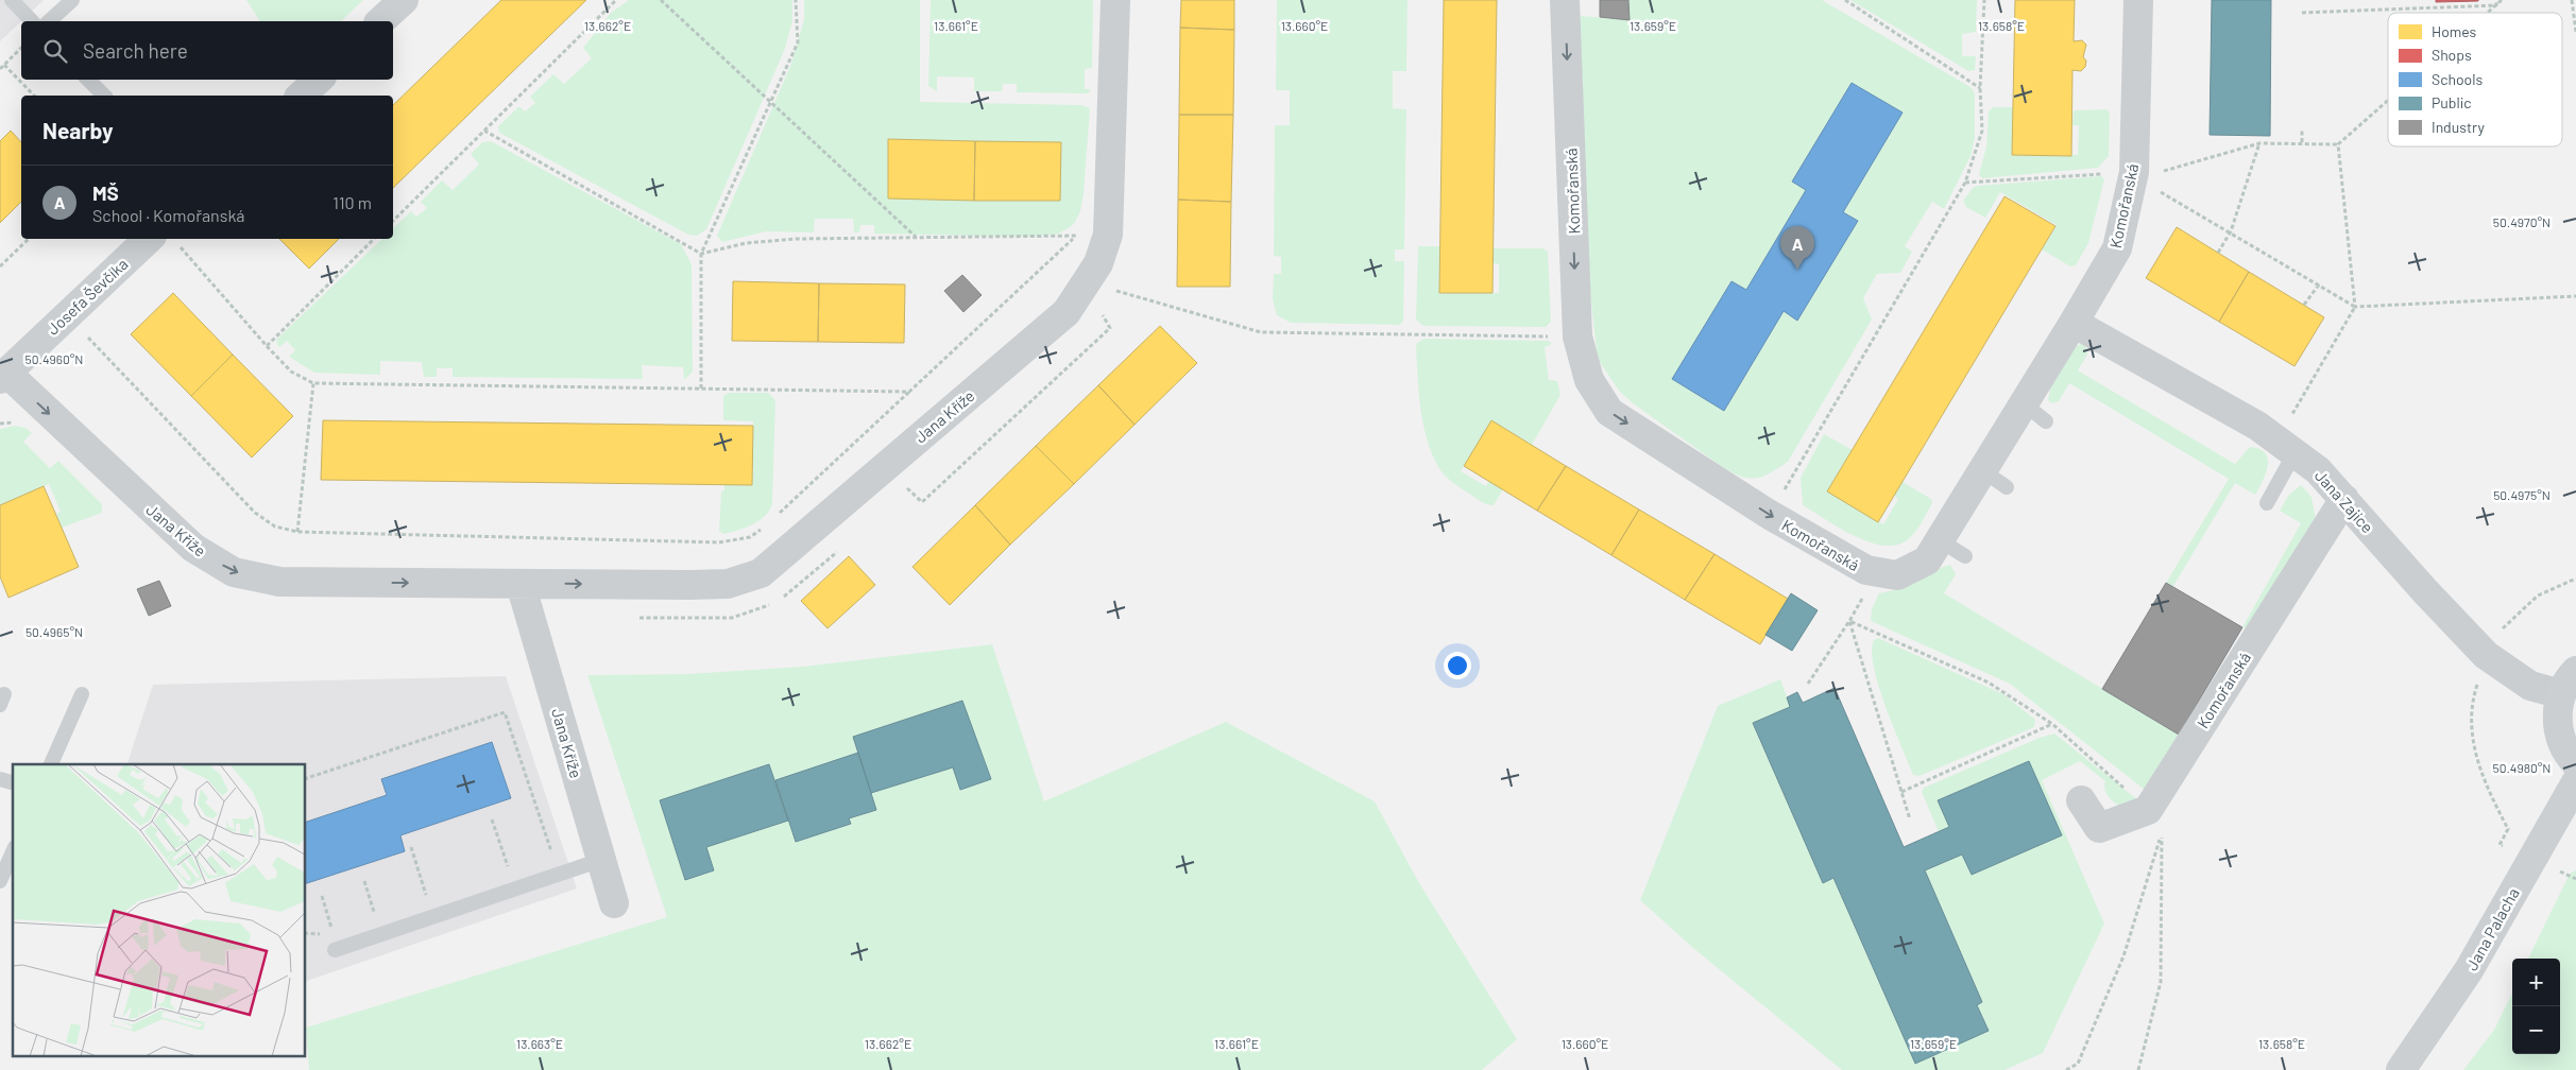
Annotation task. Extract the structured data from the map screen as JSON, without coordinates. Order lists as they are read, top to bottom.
{
  "streets": {
    "street": [
      "Komořanská",
      "Josefa Ševčíka",
      "Jana Kříže",
      "Jana Zajíce",
      "Jana Palacha"
    ]
  },
  "crossings": [
    ["Komořanská", "Jana Zajíce"],
    ["Josefa Ševčíka", "Jana Kříže"]
  ],
  "one_way": ["Jana Kříže"],
  "legend": [
    "Homes",
    "Shops",
    "Schools",
    "Public",
    "Industry"
  ],
  "page": {
    "search": "Search here",
    "heading": "Nearby",
    "list": [
      {
        "mark": "A",
        "name": "MŠ",
        "note": "School · Komořanská",
        "value": "110 m"
      }
    ],
    "pins": "A",
    "map_buttons": ["+", "−"]
  },
  "coordinates": [
    "13.662°E",
    "13.661°E",
    "13.660°E",
    "13.659°E",
    "13.658°E",
    "50.4970°N",
    "50.4960°N",
    "50.4975°N",
    "50.4965°N",
    "50.4980°N",
    "13.663°E"
  ]
}
